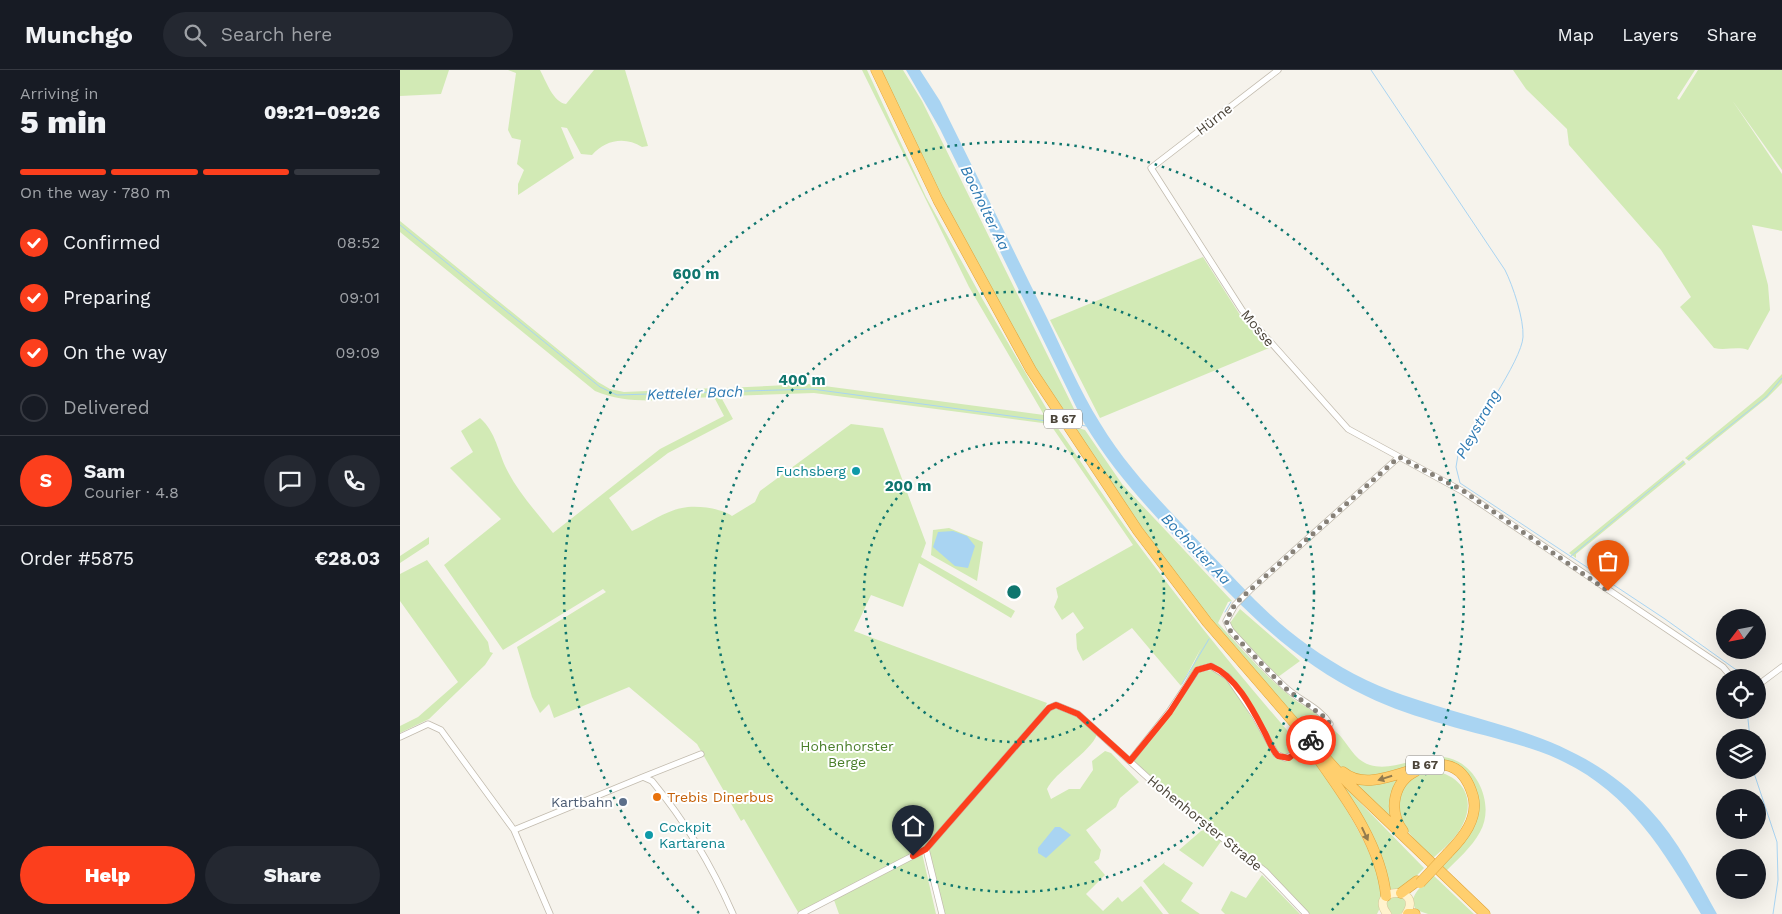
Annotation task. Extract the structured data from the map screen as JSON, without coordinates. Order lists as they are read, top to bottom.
{
  "streets": {
    "highway": ["B 67"],
    "street": ["Hürne", "Mosse", "Hohenhorster Straße"]
  },
  "crossings": [
    ["Hürne", "Mosse"]
  ],
  "water": ["Bocholter Aa", "Ketteler Bach", "Pleystrang"],
  "parks": ["Hohenhorster Berge"],
  "places": [
    "Fuchsberg",
    "Trebis Dinerbus",
    "Kartbahn",
    "Cockpit Kartarena"
  ],
  "north": "bottom left",
  "page": {
    "header": "Munchgo",
    "search": "Search here",
    "nav": ["Map", "Layers", "Share"],
    "heading": ["5 min", "Arriving in", "09:21–09:26"],
    "panel": [
      "Sam",
      "Courier · 4.8",
      "Order #5875",
      "€28.03"
    ],
    "bar": "On the way · 780 m",
    "list": [
      ["Confirmed", "08:52"],
      ["Preparing", "09:01"],
      ["On the way", "09:09"],
      "Delivered"
    ],
    "round": "S",
    "map_buttons": ["+", "−"],
    "buttons": ["Help", "Share"]
  },
  "rings": ["600 m", "400 m", "200 m"]
}
